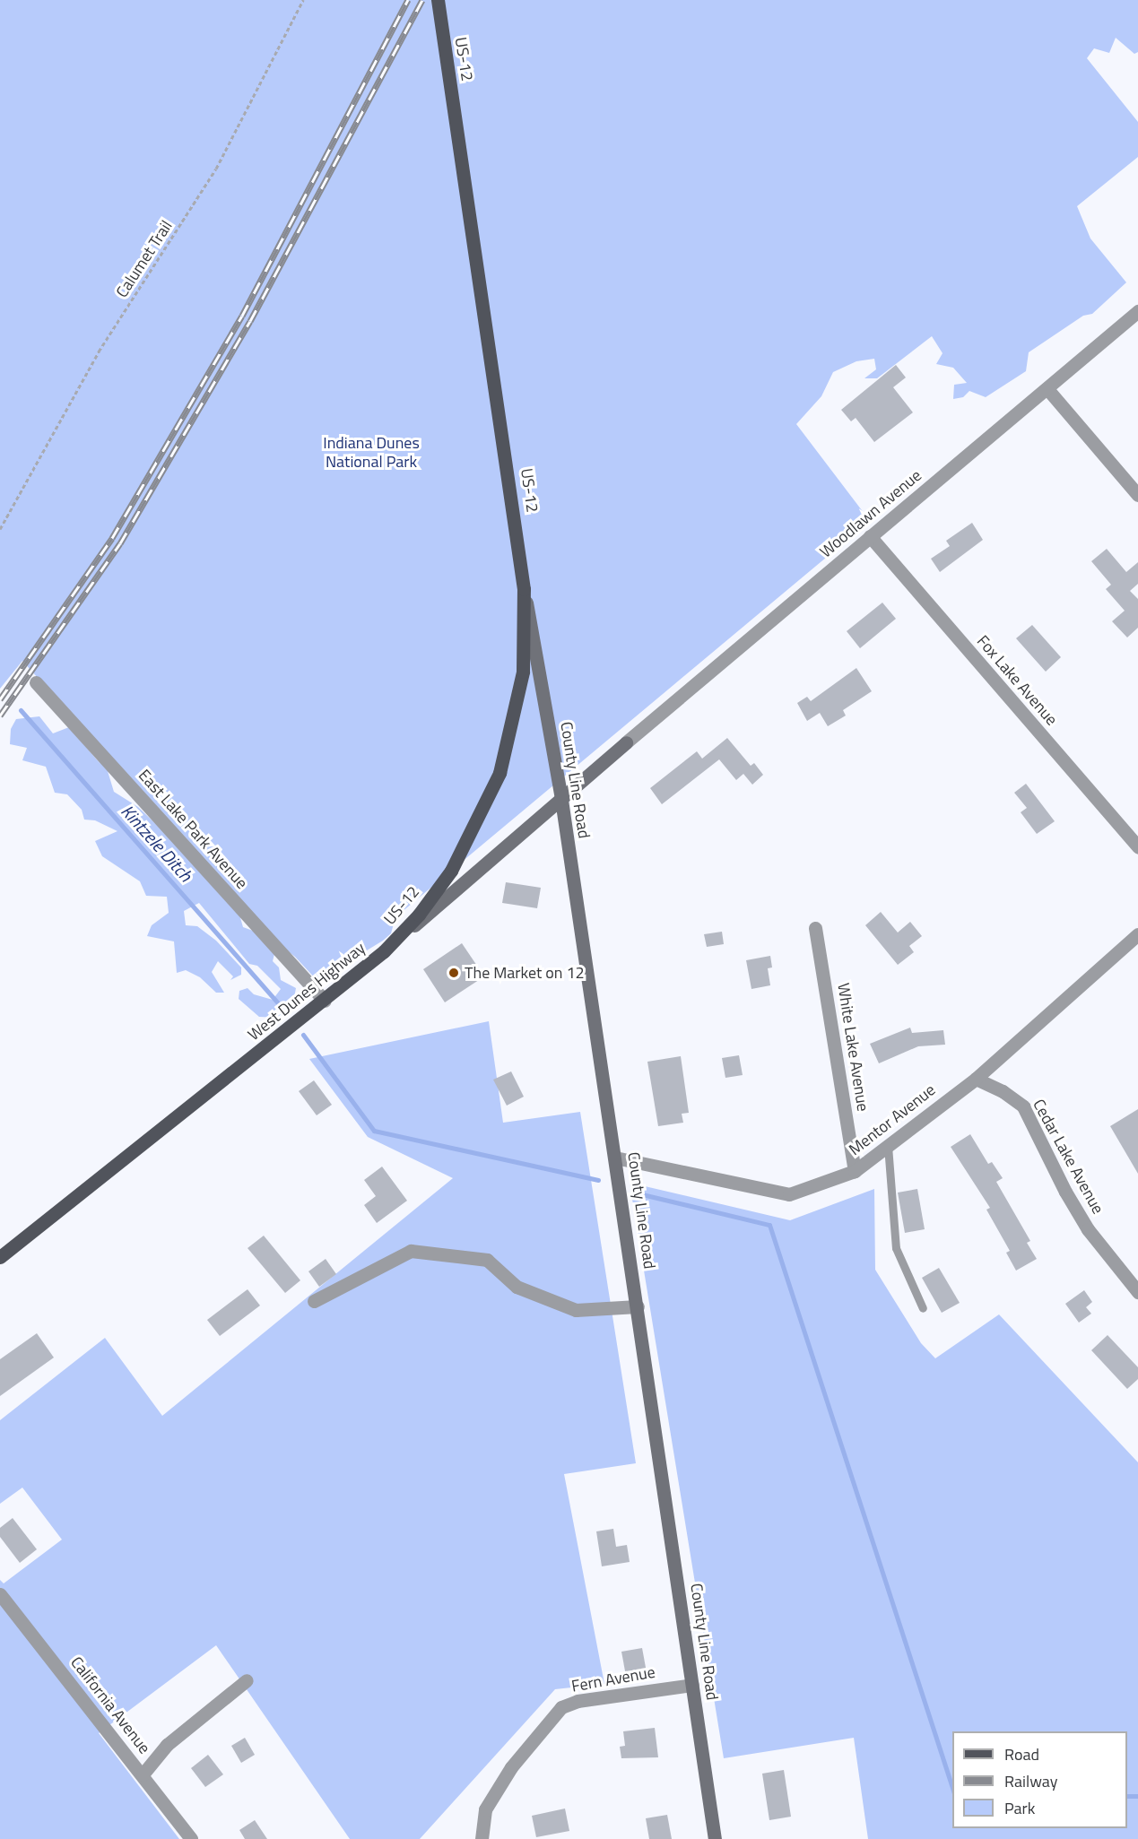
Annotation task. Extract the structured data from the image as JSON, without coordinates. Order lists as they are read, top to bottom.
{
  "streets": {
    "main road": ["US-12", "West Dunes Highway"],
    "street": [
      "Woodlawn Avenue",
      "Fox Lake Avenue",
      "County Line Road",
      "East Lake Park Avenue",
      "White Lake Avenue",
      "Mentor Avenue",
      "Cedar Lake Avenue",
      "Fern Avenue",
      "California Avenue"
    ],
    "path": ["Calumet Trail"]
  },
  "crossings": [
    ["US-12", "County Line Road"],
    ["US-12", "West Dunes Highway"],
    ["Woodlawn Avenue", "Fox Lake Avenue"],
    ["Woodlawn Avenue", "West Dunes Highway"],
    ["County Line Road", "West Dunes Highway"],
    ["County Line Road", "Mentor Avenue"],
    ["County Line Road", "Fern Avenue"],
    ["East Lake Park Avenue", "West Dunes Highway"],
    ["White Lake Avenue", "Mentor Avenue"],
    ["Mentor Avenue", "Cedar Lake Avenue"]
  ],
  "water": ["Kintzele Ditch"],
  "parks": ["Indiana Dunes National Park"],
  "places": ["The Market on 12"],
  "legend": ["Road", "Railway", "Park"]
}
